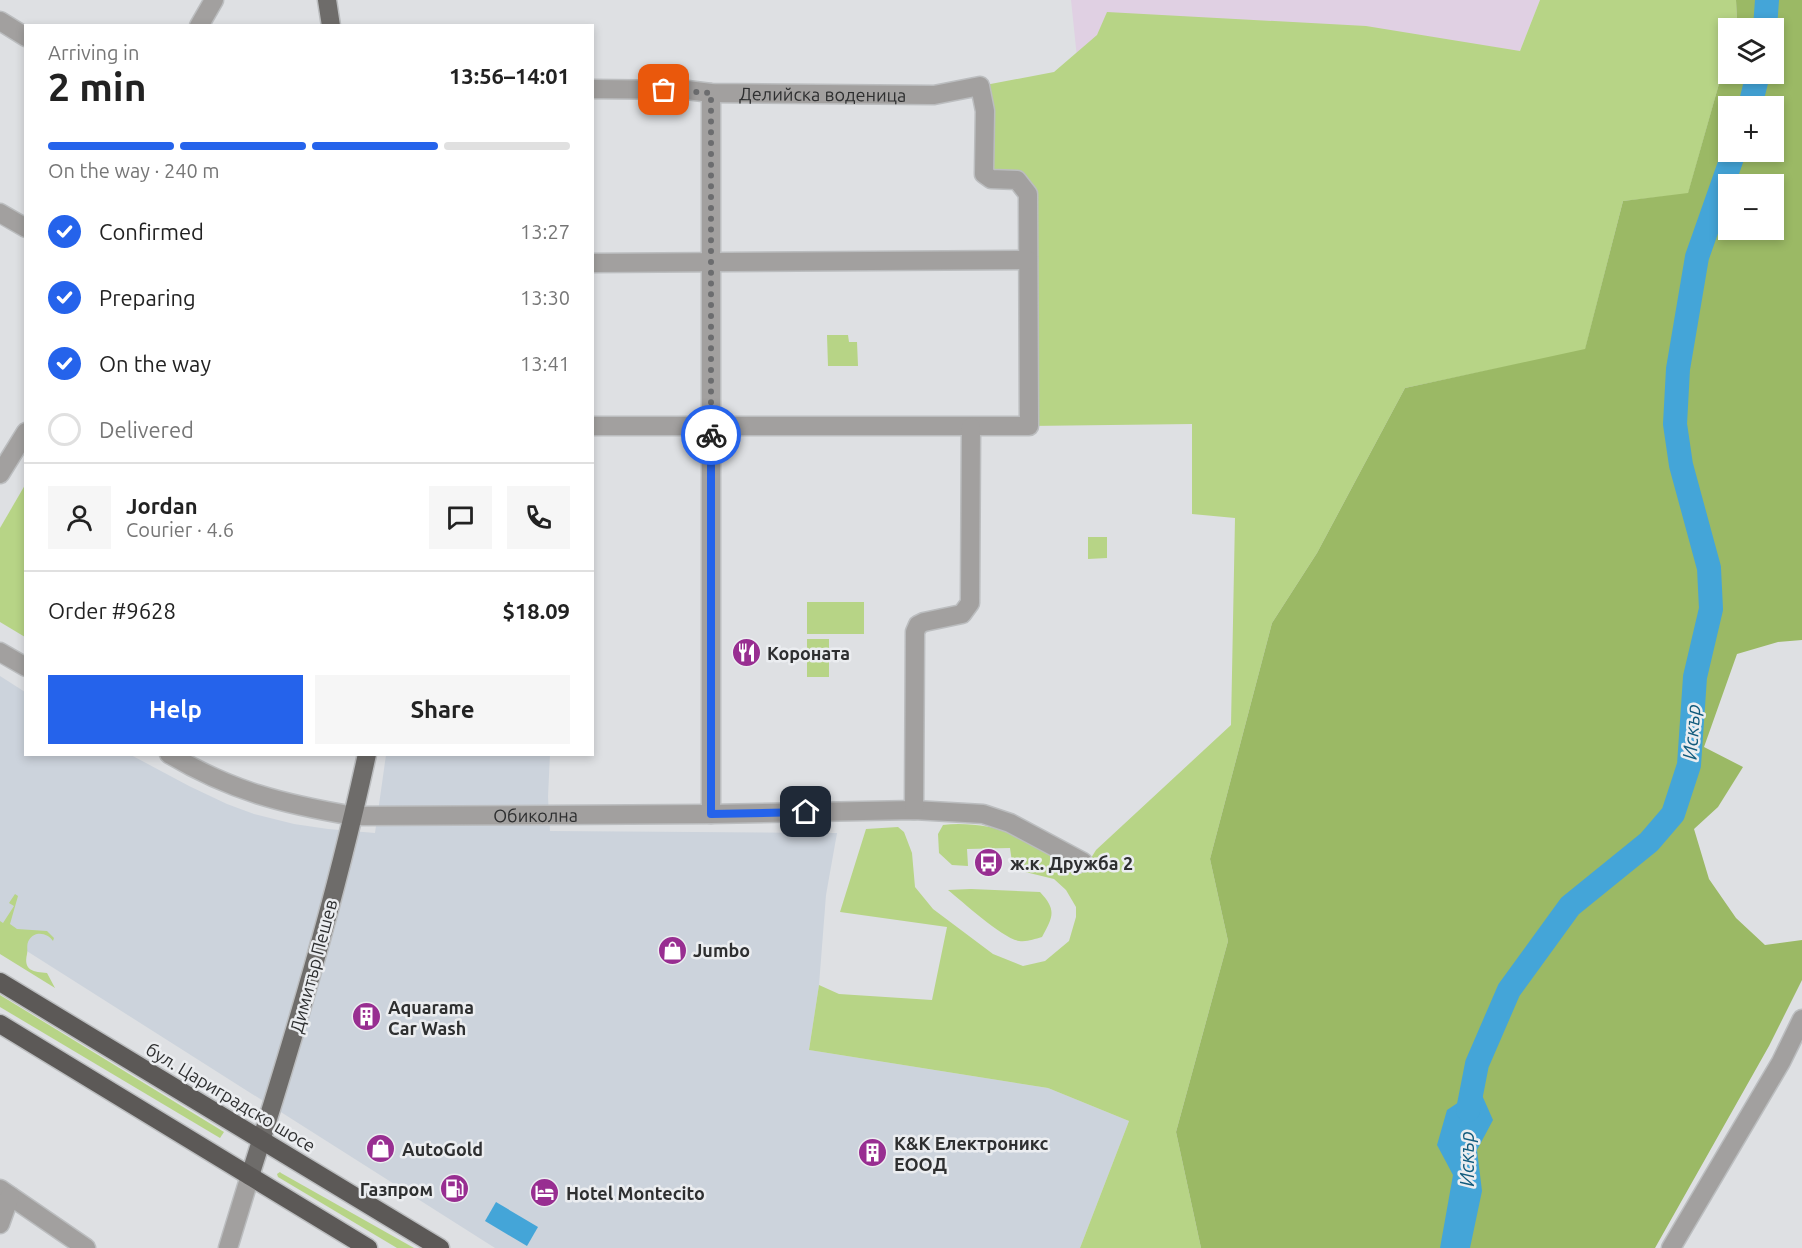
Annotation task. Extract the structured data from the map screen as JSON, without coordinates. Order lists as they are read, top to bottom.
{
  "streets": {
    "highway": ["бул. Цариградско шосе"],
    "main road": ["Димитър Пешев"],
    "street": ["Делийска воденица", "Обиколна"]
  },
  "crossings": [
    ["Обиколна", "Димитър Пешев"],
    ["Димитър Пешев", "бул. Цариградско шосе"]
  ],
  "water": ["Искър"],
  "places": {
    "restaurant": ["Короната"],
    "bus stop": ["ж.к. Дружба 2"],
    "shop": ["Jumbo", "AutoGold"],
    "building": ["Aquarama Car Wash", "K&K Електроникс ЕООД"],
    "fuel station": ["Газпром"],
    "hotel": ["Hotel Montecito"]
  },
  "page": {
    "map_buttons": ["+", "−"],
    "heading": ["2 min", "Arriving in", "13:56–14:01"],
    "panel": [
      "Jordan",
      "Courier · 4.6",
      "Order #9628",
      "$18.09"
    ],
    "bar": "On the way · 240 m",
    "list": [
      ["Confirmed", "13:27"],
      ["Preparing", "13:30"],
      ["On the way", "13:41"],
      "Delivered"
    ],
    "buttons": ["Help", "Share"]
  }
}
